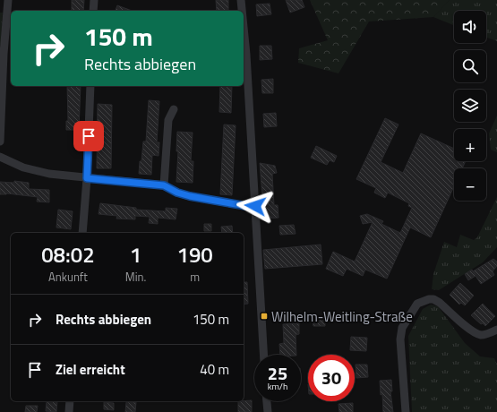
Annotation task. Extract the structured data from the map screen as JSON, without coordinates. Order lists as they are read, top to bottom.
{
  "places": {
    "transit": ["Wilhelm-Weitling-Straße"]
  },
  "page": {
    "map_buttons": ["+", "−"],
    "turn": ["150 m", "Rechts abbiegen"],
    "eta": [
      "08:02",
      "Ankunft",
      "1",
      "Min.",
      "190",
      "m"
    ],
    "list": [
      {
        "name": "Rechts abbiegen",
        "value": "150 m"
      },
      {
        "name": "Ziel erreicht",
        "value": "40 m"
      }
    ],
    "speed": "25 km/h",
    "limit": "30"
  }
}
